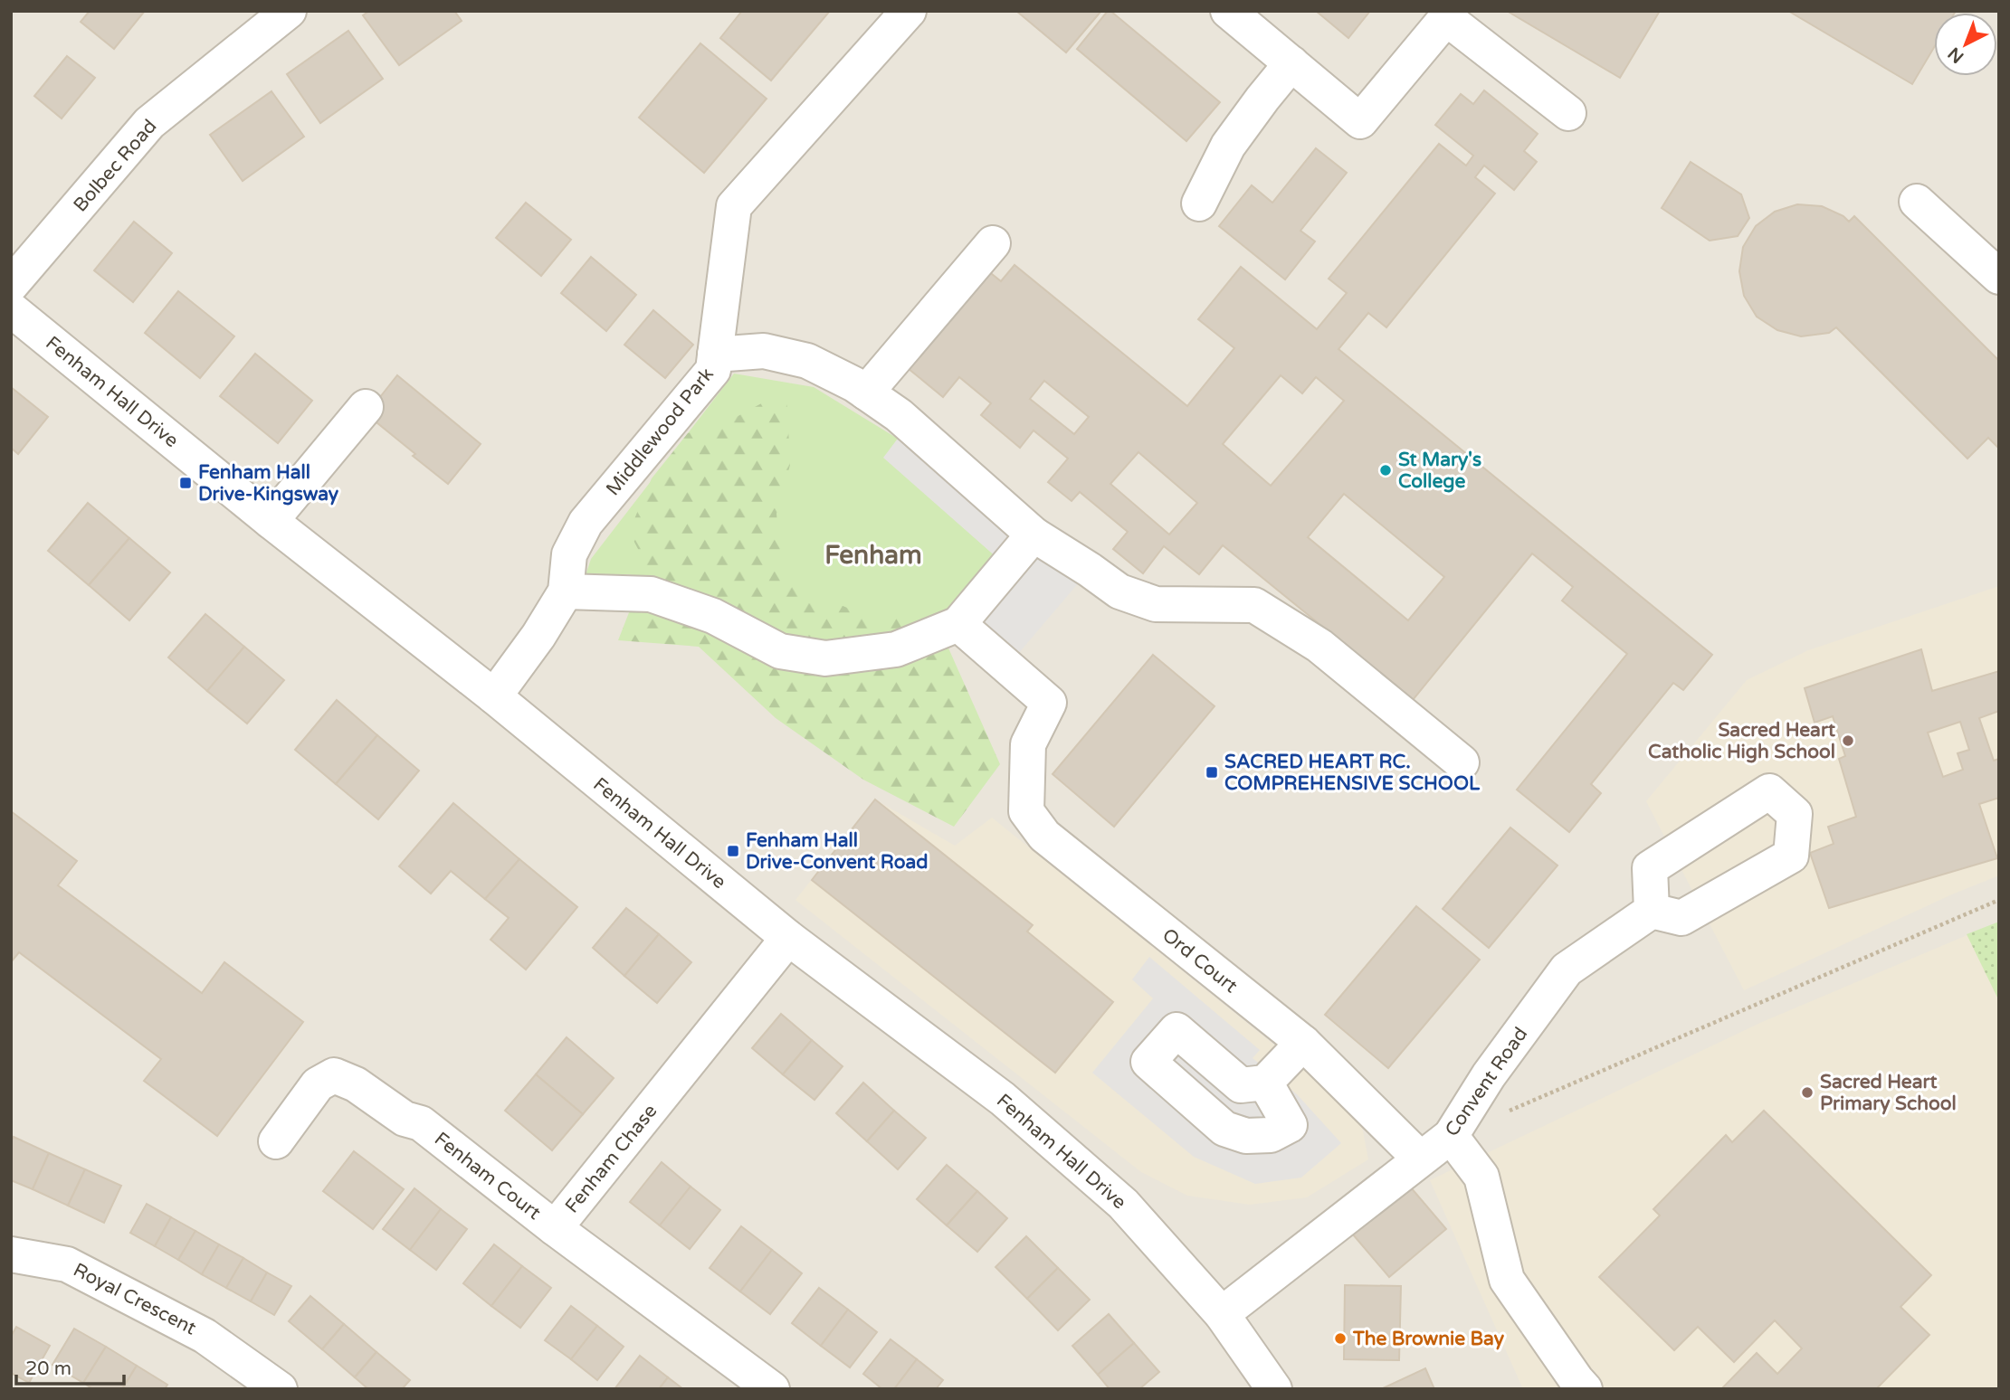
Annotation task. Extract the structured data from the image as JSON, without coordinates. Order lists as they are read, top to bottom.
{
  "streets": {
    "street": [
      "Bolbec Road",
      "Fenham Hall Drive",
      "Middlewood Park",
      "Ord Court",
      "Convent Road",
      "Fenham Chase",
      "Fenham Court",
      "Royal Crescent"
    ]
  },
  "crossings": [
    ["Fenham Hall Drive", "Middlewood Park"],
    ["Fenham Hall Drive", "Convent Road"],
    ["Fenham Hall Drive", "Fenham Chase"],
    ["Ord Court", "Convent Road"],
    ["Fenham Chase", "Fenham Court"]
  ],
  "districts": ["Fenham"],
  "places": {
    "other": [
      "St Mary's College",
      "Sacred Heart Catholic High School",
      "Sacred Heart Primary School",
      "The Brownie Bay"
    ],
    "transit": ["Fenham Hall Drive-Kingsway", "SACRED HEART RC. COMPREHENSIVE SCHOOL", "Fenham Hall Drive-Convent Road"]
  },
  "scale_bar": "20 m",
  "north": "bottom left"
}
